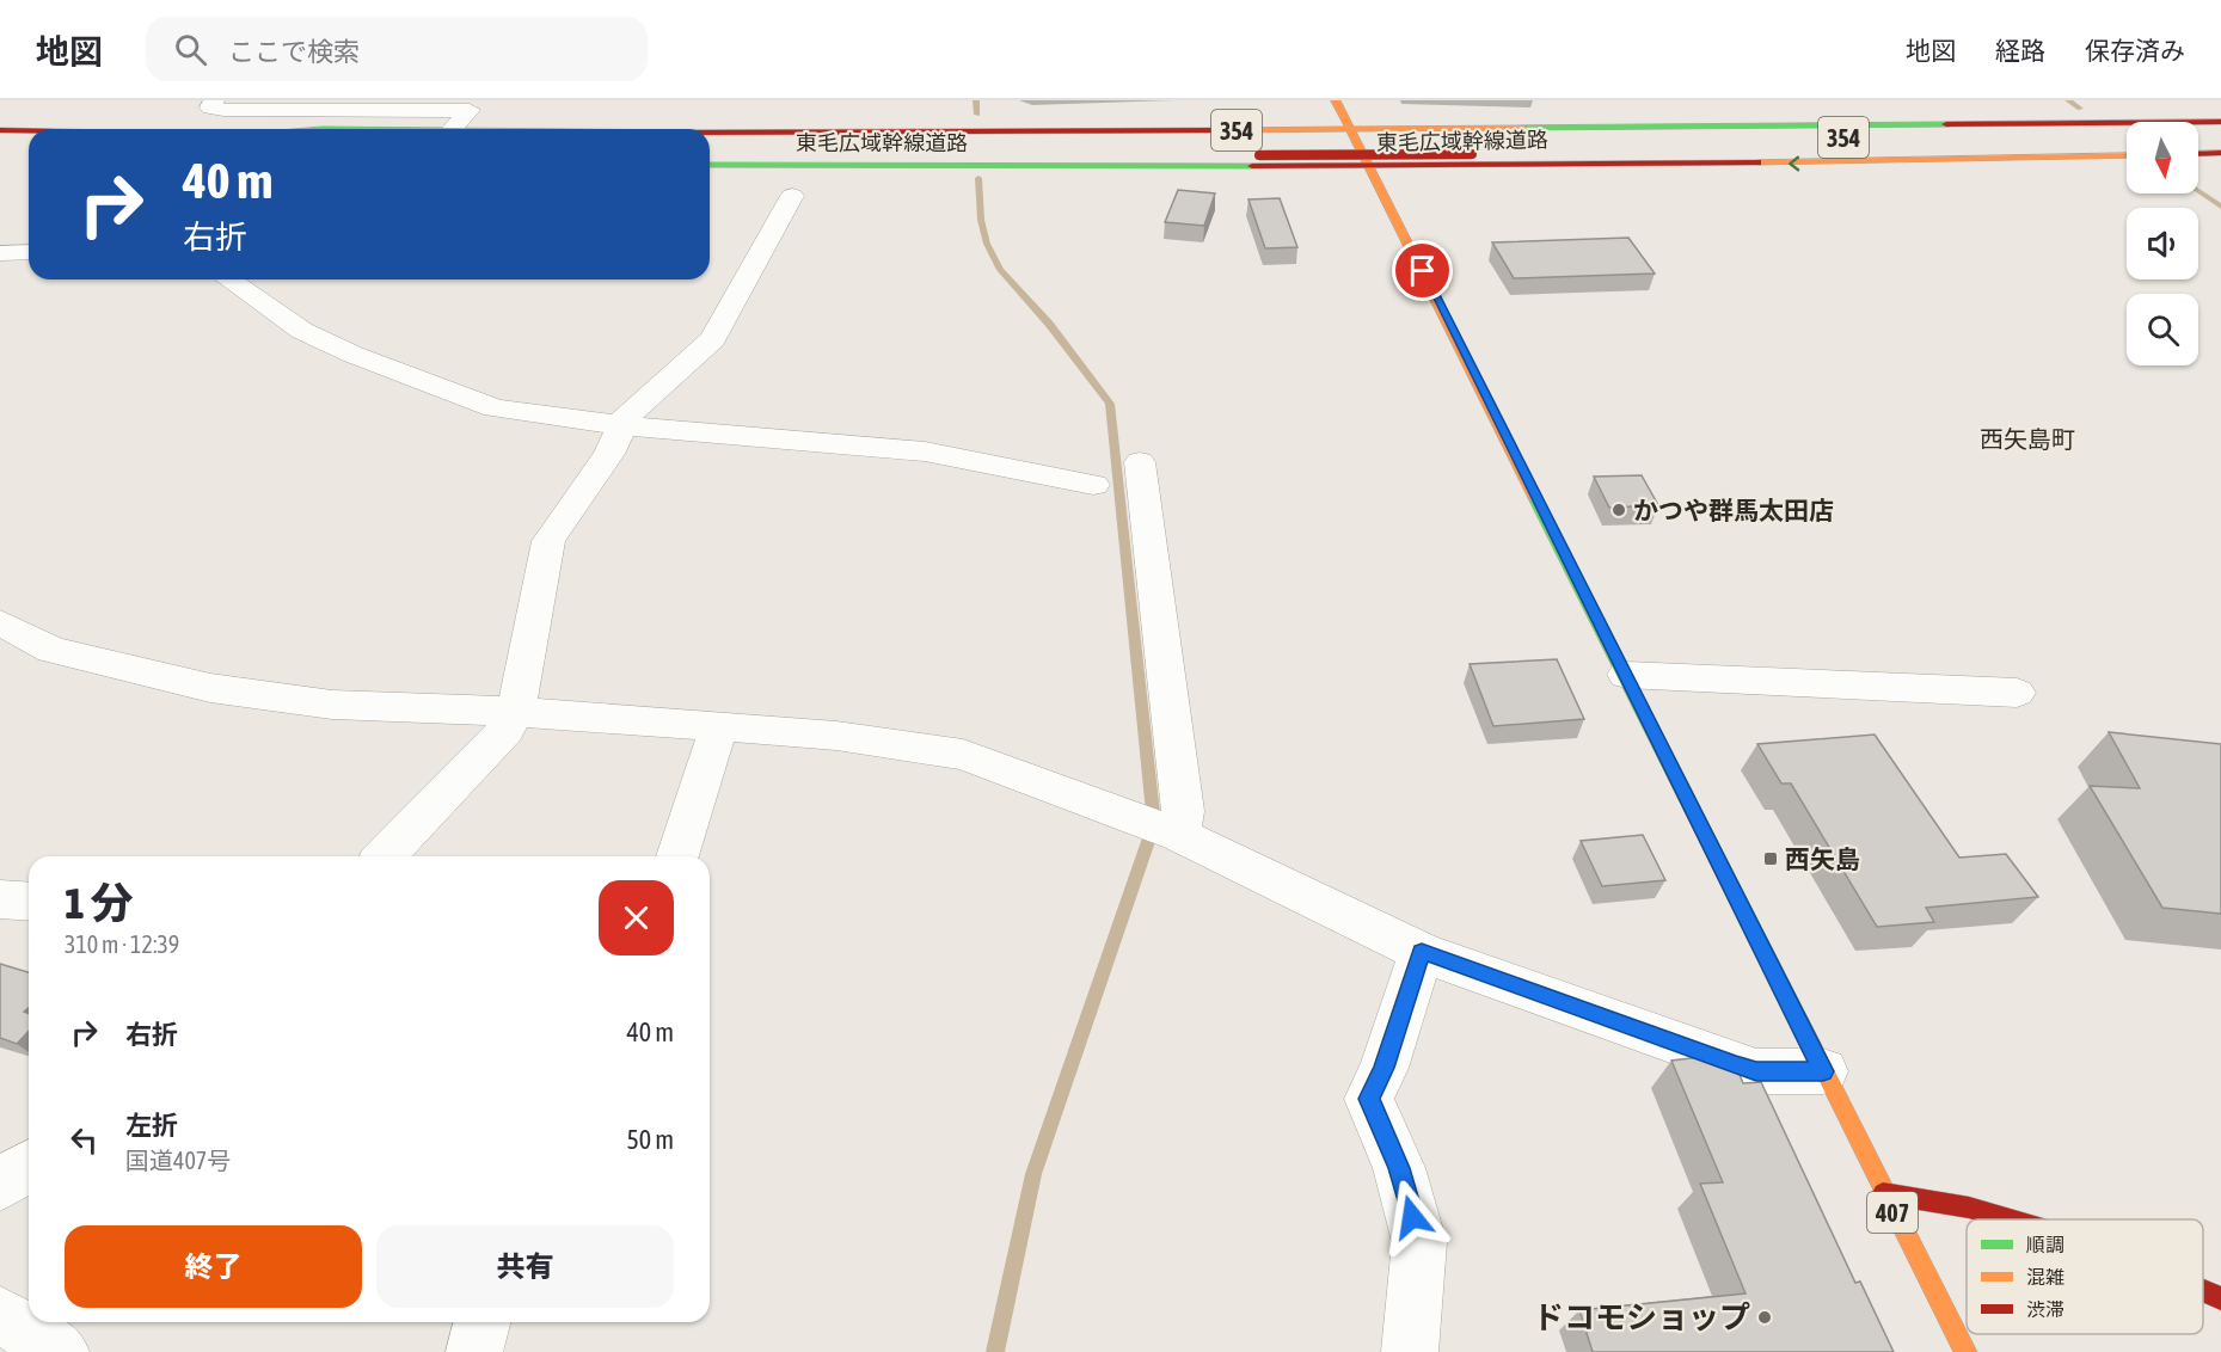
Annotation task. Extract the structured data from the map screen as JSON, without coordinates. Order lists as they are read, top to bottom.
{
  "streets": {
    "main road": ["354", "東毛広域幹線道路", "407"]
  },
  "crossings": [
    ["354", "407"]
  ],
  "districts": ["西矢島町"],
  "places": {
    "other": ["かつや群馬太田店", "ドコモショップ"],
    "transit": ["西矢島"]
  },
  "legend": ["順調", "混雑", "渋滞"],
  "north": "bottom",
  "page": {
    "header": "地図",
    "search": "ここで検索",
    "nav": ["地図", "経路", "保存済み"],
    "turn": ["40 m", "右折"],
    "heading": ["1 分", "310 m · 12:39"],
    "list": [
      {
        "name": "右折",
        "value": "40 m"
      },
      {
        "name": "左折",
        "note": "国道407号",
        "value": "50 m"
      }
    ],
    "buttons": ["終了", "共有"]
  }
}
